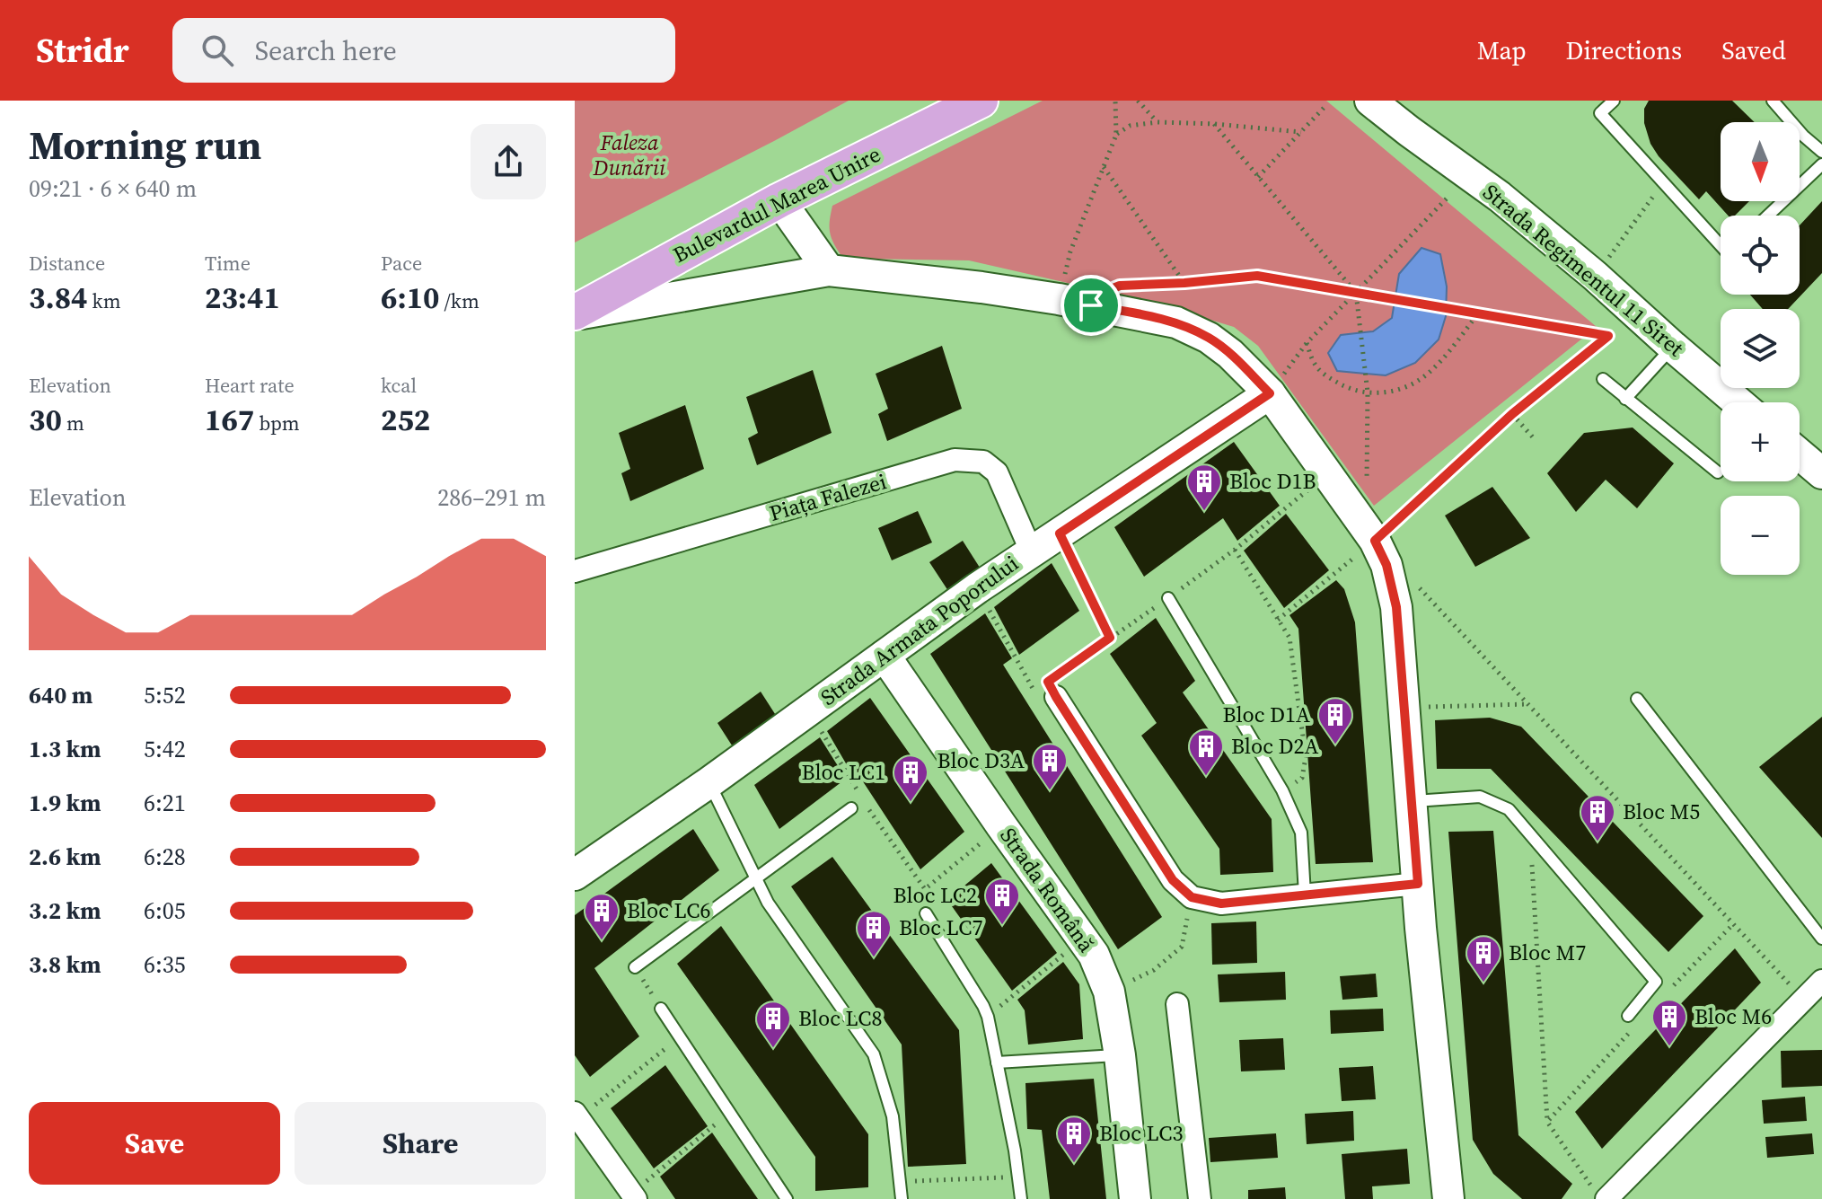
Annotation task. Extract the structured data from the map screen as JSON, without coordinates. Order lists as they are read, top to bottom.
{
  "streets": {
    "main road": ["Bulevardul Marea Unire"],
    "street": [
      "Strada Regimentul 11 Siret",
      "Piața Falezei",
      "Strada Armata Poporului",
      "Strada Română"
    ]
  },
  "crossings": [
    ["Piața Falezei", "Strada Armata Poporului"],
    ["Strada Armata Poporului", "Strada Română"]
  ],
  "parks": ["Faleza Dunării"],
  "places": {
    "building": [
      "Bloc D1B",
      "Bloc D1A",
      "Bloc D2A",
      "Bloc D3A",
      "Bloc LC1",
      "Bloc M5",
      "Bloc LC2",
      "Bloc LC6",
      "Bloc LC7",
      "Bloc M7",
      "Bloc M6",
      "Bloc LC8",
      "Bloc LC3"
    ]
  },
  "north": "bottom",
  "page": {
    "header": "Stridr",
    "search": "Search here",
    "nav": ["Map", "Directions", "Saved"],
    "heading": ["Morning run", "09:21 · 6 × 640 m"],
    "map_buttons": ["+", "−"],
    "stats": [
      ["Distance", "3.84 km"],
      ["Time", "23:41"],
      ["Pace", "6:10 /km"],
      ["Elevation", "30 m"],
      ["Heart rate", "167 bpm"],
      ["kcal", "252"]
    ],
    "chart": ["Elevation", "286–291 m"],
    "list": [
      {
        "name": "640 m",
        "note": "5:52"
      },
      {
        "name": "1.3 km",
        "note": "5:42"
      },
      {
        "name": "1.9 km",
        "note": "6:21"
      },
      {
        "name": "2.6 km",
        "note": "6:28"
      },
      {
        "name": "3.2 km",
        "note": "6:05"
      },
      {
        "name": "3.8 km",
        "note": "6:35"
      }
    ],
    "buttons": ["Save", "Share"]
  }
}
